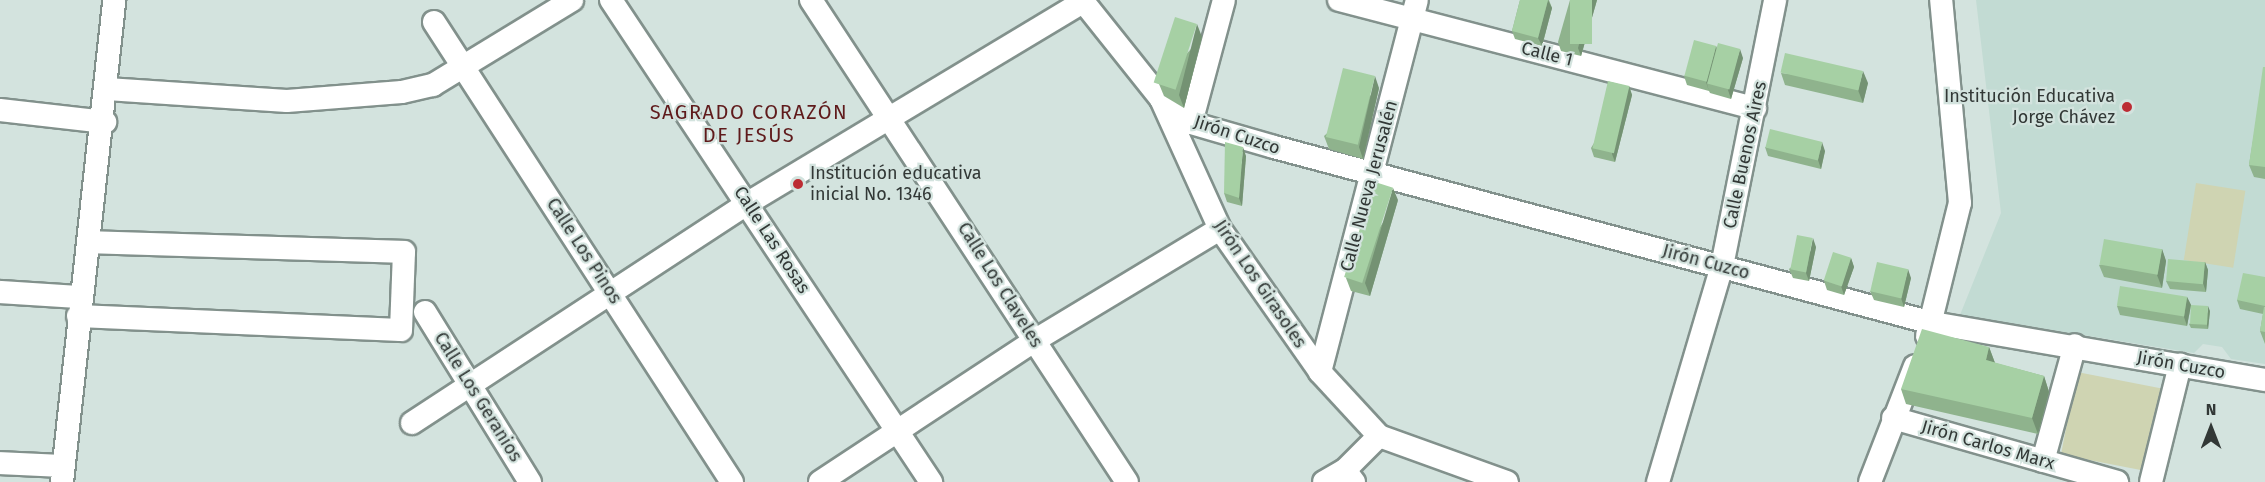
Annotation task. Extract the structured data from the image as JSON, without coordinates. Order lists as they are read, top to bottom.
{
  "streets": {
    "street": [
      "Calle 1",
      "Jirón Cuzco",
      "Calle Buenos Aires",
      "Calle Nueva Jerusalén",
      "Calle Las Rosas",
      "Calle Los Pinos",
      "Jirón Los Girasoles",
      "Calle Los Claveles",
      "Calle Los Geranios",
      "Jirón Carlos Marx"
    ]
  },
  "crossings": [
    ["Calle 1", "Calle Buenos Aires"],
    ["Calle 1", "Calle Nueva Jerusalén"],
    ["Jirón Cuzco", "Calle Buenos Aires"],
    ["Jirón Cuzco", "Calle Nueva Jerusalén"],
    ["Jirón Cuzco", "Jirón Los Girasoles"],
    ["Calle Nueva Jerusalén", "Jirón Los Girasoles"]
  ],
  "districts": ["SAGRADO CORAZÓN DE JESÚS"],
  "places": ["Institución Educativa Jorge Chávez", "Institución educativa inicial No. 1346"],
  "north": "top"
}
